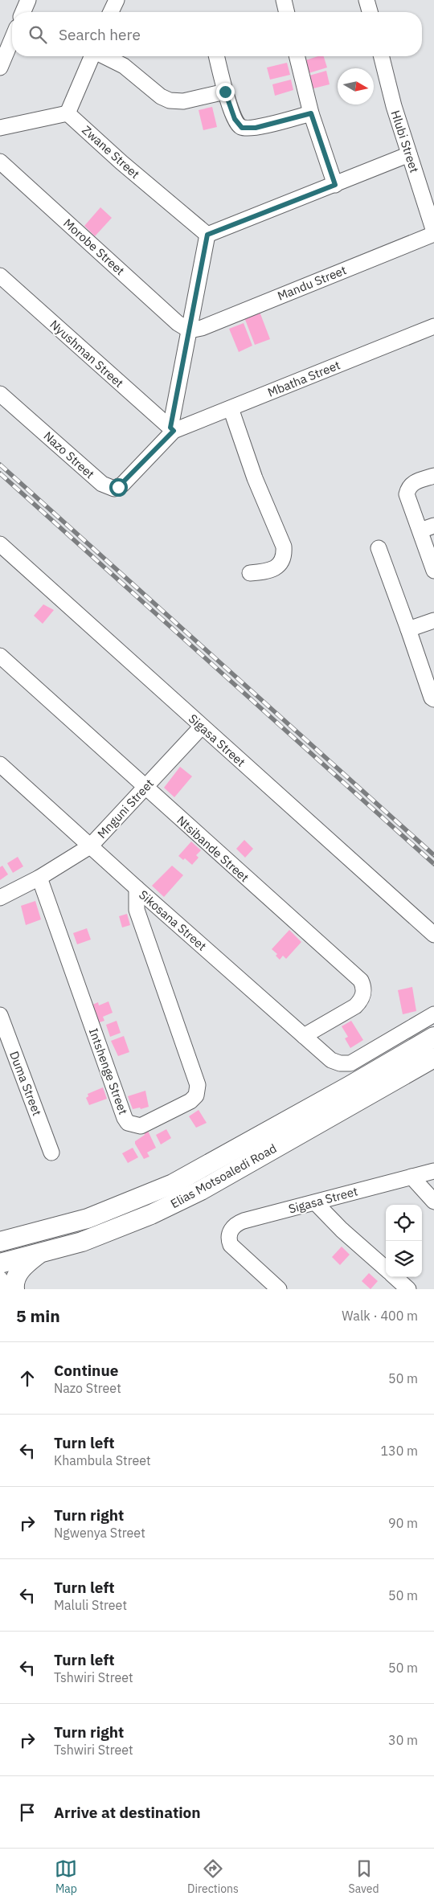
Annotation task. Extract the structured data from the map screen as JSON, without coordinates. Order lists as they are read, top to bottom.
{
  "streets": {
    "main road": ["Elias Motsoaledi Road"],
    "street": [
      "Hlubi Street",
      "Zwane Street",
      "Morobe Street",
      "Mandu Street",
      "Nyushman Street",
      "Mbatha Street",
      "Nazo Street",
      "Sigasa Street",
      "Mnguni Street",
      "Ntsibande Street",
      "Sikosana Street",
      "Intshenge Street",
      "Duma Street"
    ]
  },
  "crossings": [
    ["Hlubi Street", "Mandu Street"],
    ["Morobe Street", "Mandu Street"],
    ["Nyushman Street", "Mbatha Street"],
    ["Nyushman Street", "Nazo Street"],
    ["Mbatha Street", "Nazo Street"],
    ["Sigasa Street", "Mnguni Street"],
    ["Mnguni Street", "Ntsibande Street"],
    ["Mnguni Street", "Sikosana Street"],
    ["Mnguni Street", "Intshenge Street"],
    ["Ntsibande Street", "Sikosana Street"],
    ["Sikosana Street", "Intshenge Street"]
  ],
  "north": "right",
  "page": {
    "search": "Search here",
    "heading": ["5 min", "Walk · 400 m"],
    "list": [
      ["Continue", "Nazo Street", "50 m"],
      ["Turn left", "Khambula Street", "130 m"],
      ["Turn right", "Ngwenya Street", "90 m"],
      ["Turn left", "Maluli Street", "50 m"],
      ["Turn left", "Tshwiri Street", "50 m"],
      ["Turn right", "Tshwiri Street", "30 m"],
      "Arrive at destination"
    ],
    "nav": ["Map", "Directions", "Saved"]
  }
}
